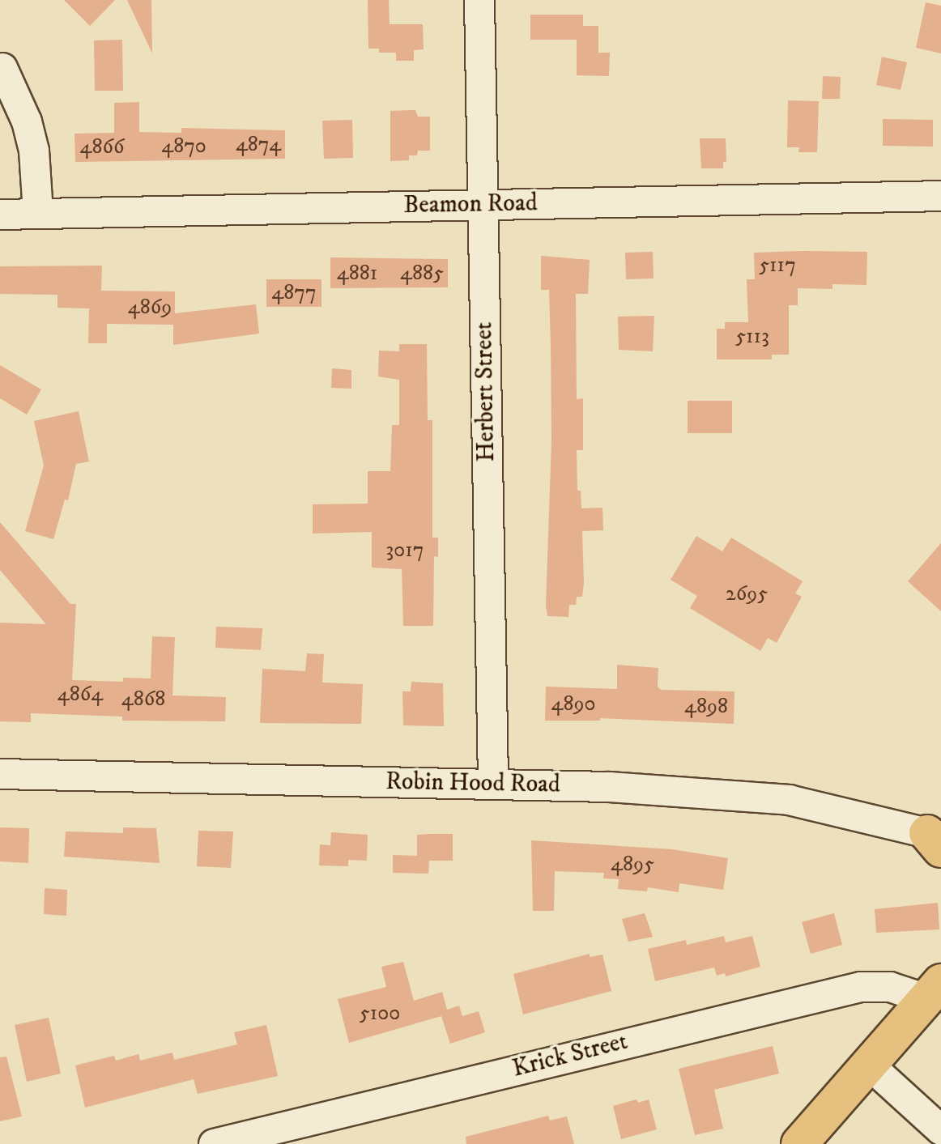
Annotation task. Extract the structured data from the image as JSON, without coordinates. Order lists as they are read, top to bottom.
{
  "streets": {
    "street": [
      "Beamon Road",
      "Herbert Street",
      "Robin Hood Road",
      "Krick Street"
    ]
  },
  "crossings": [
    ["Beamon Road", "Herbert Street"],
    ["Herbert Street", "Robin Hood Road"]
  ],
  "house_numbers": [
    "4874",
    "4870",
    "4866",
    "5117",
    "4881",
    "4885",
    "4877",
    "4869",
    "5113",
    "3017",
    "2695",
    "4864",
    "4868",
    "4890",
    "4898",
    "4895",
    "5100"
  ]
}
